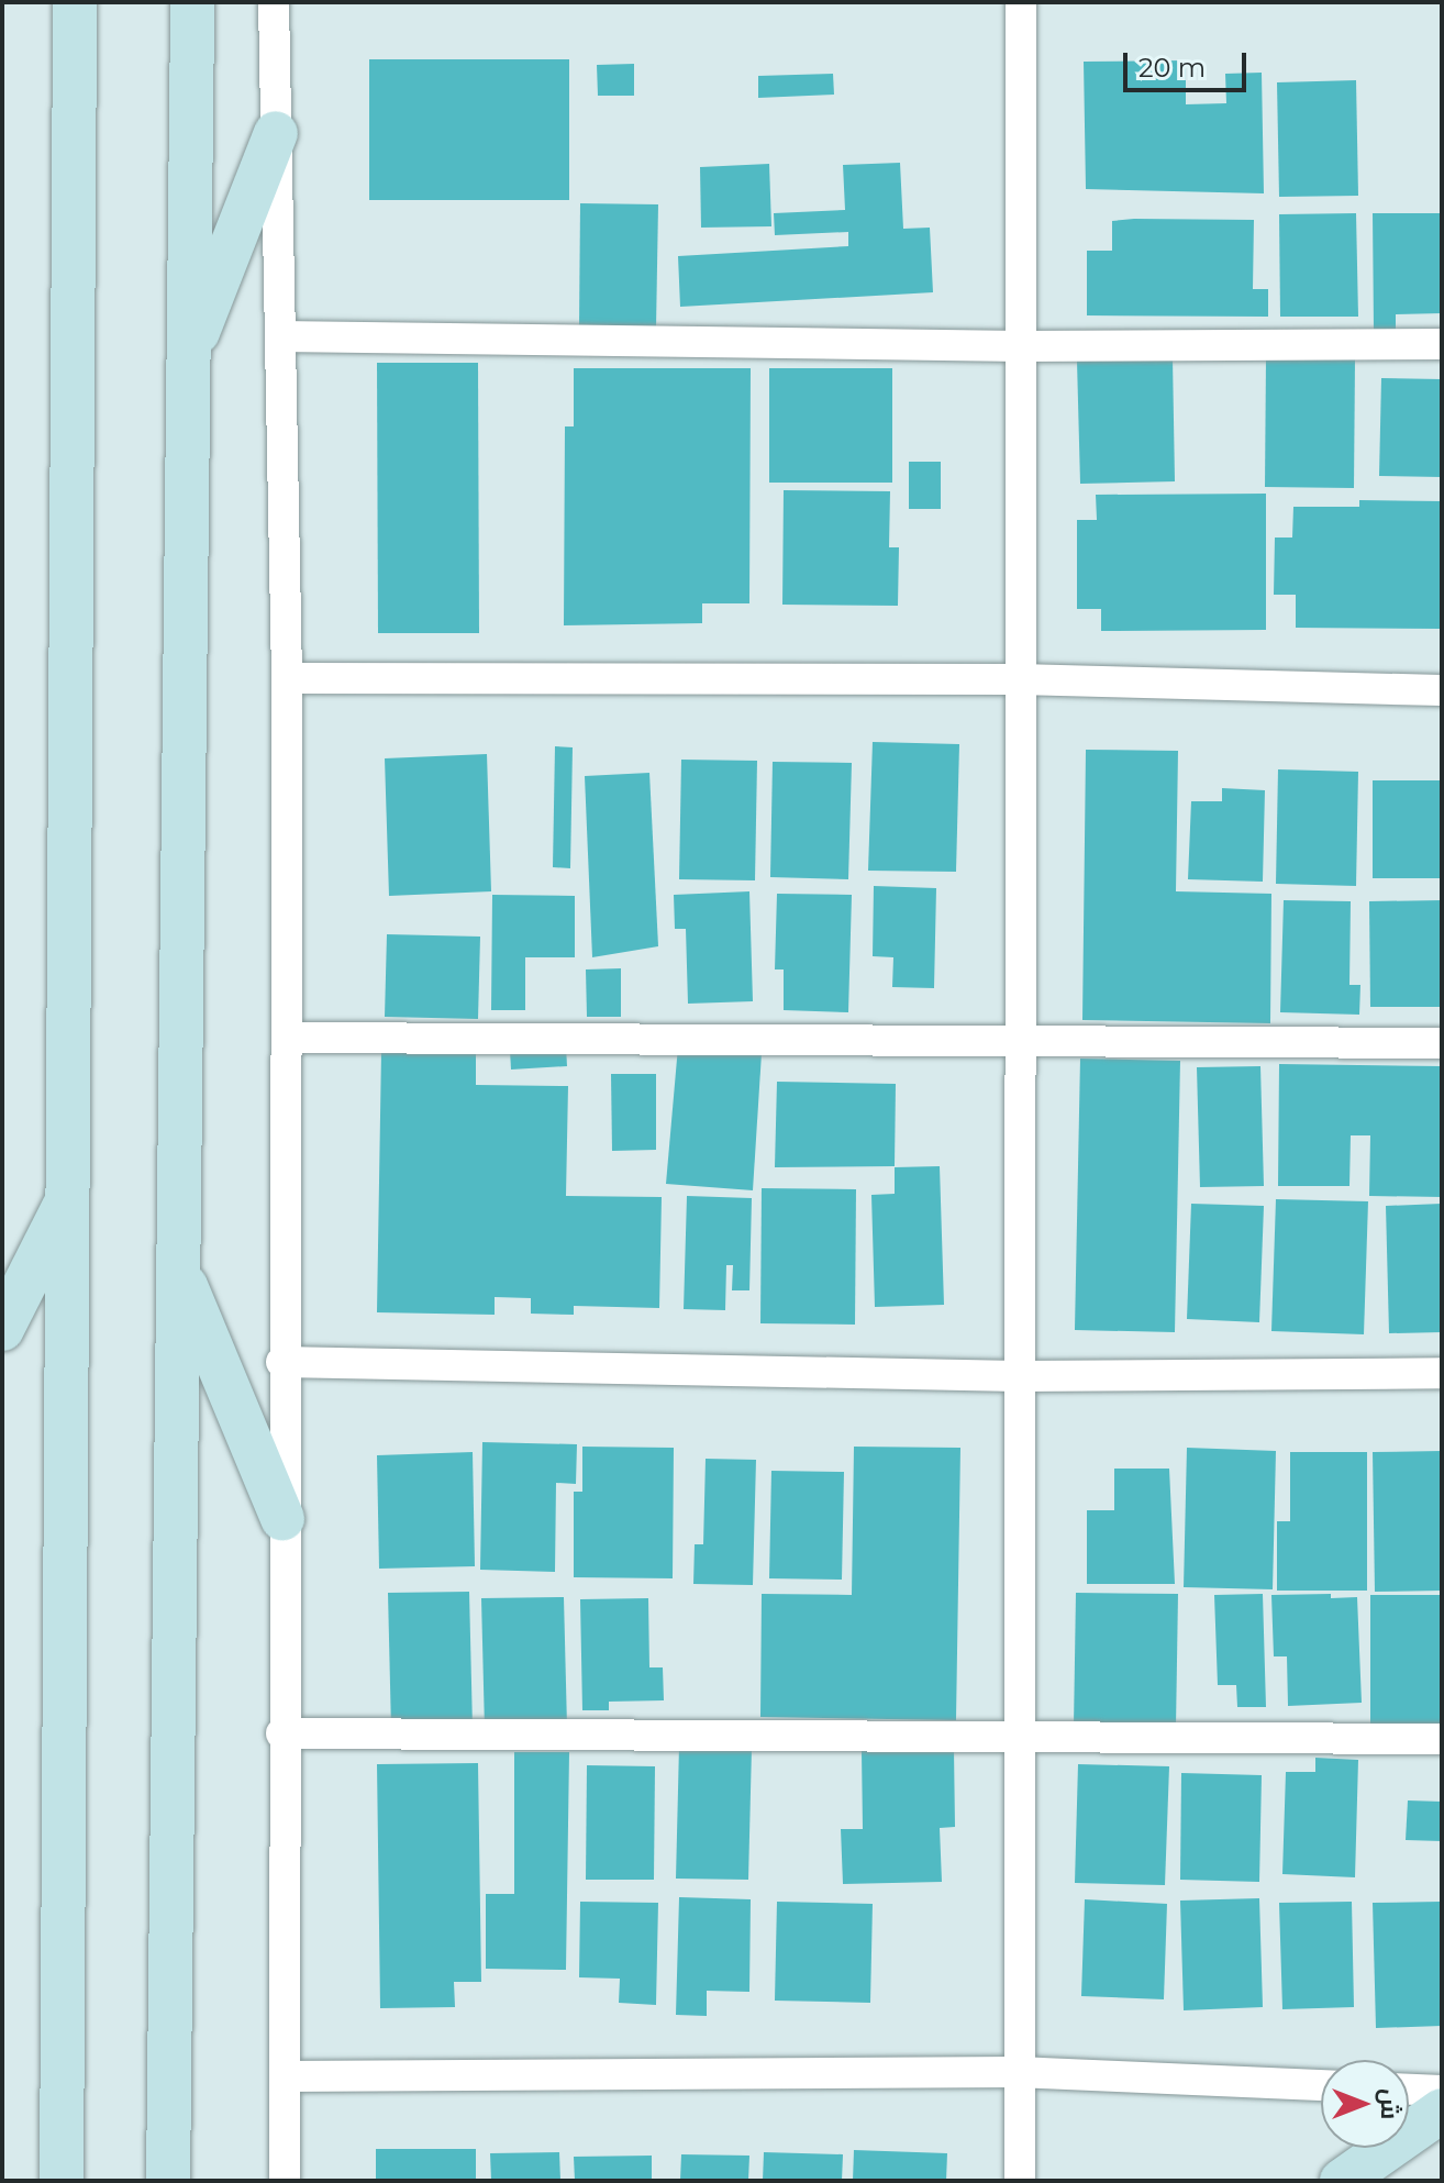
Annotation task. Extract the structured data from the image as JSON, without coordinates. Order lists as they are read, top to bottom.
{
  "scale_bar": "20 m",
  "north": "right"
}
